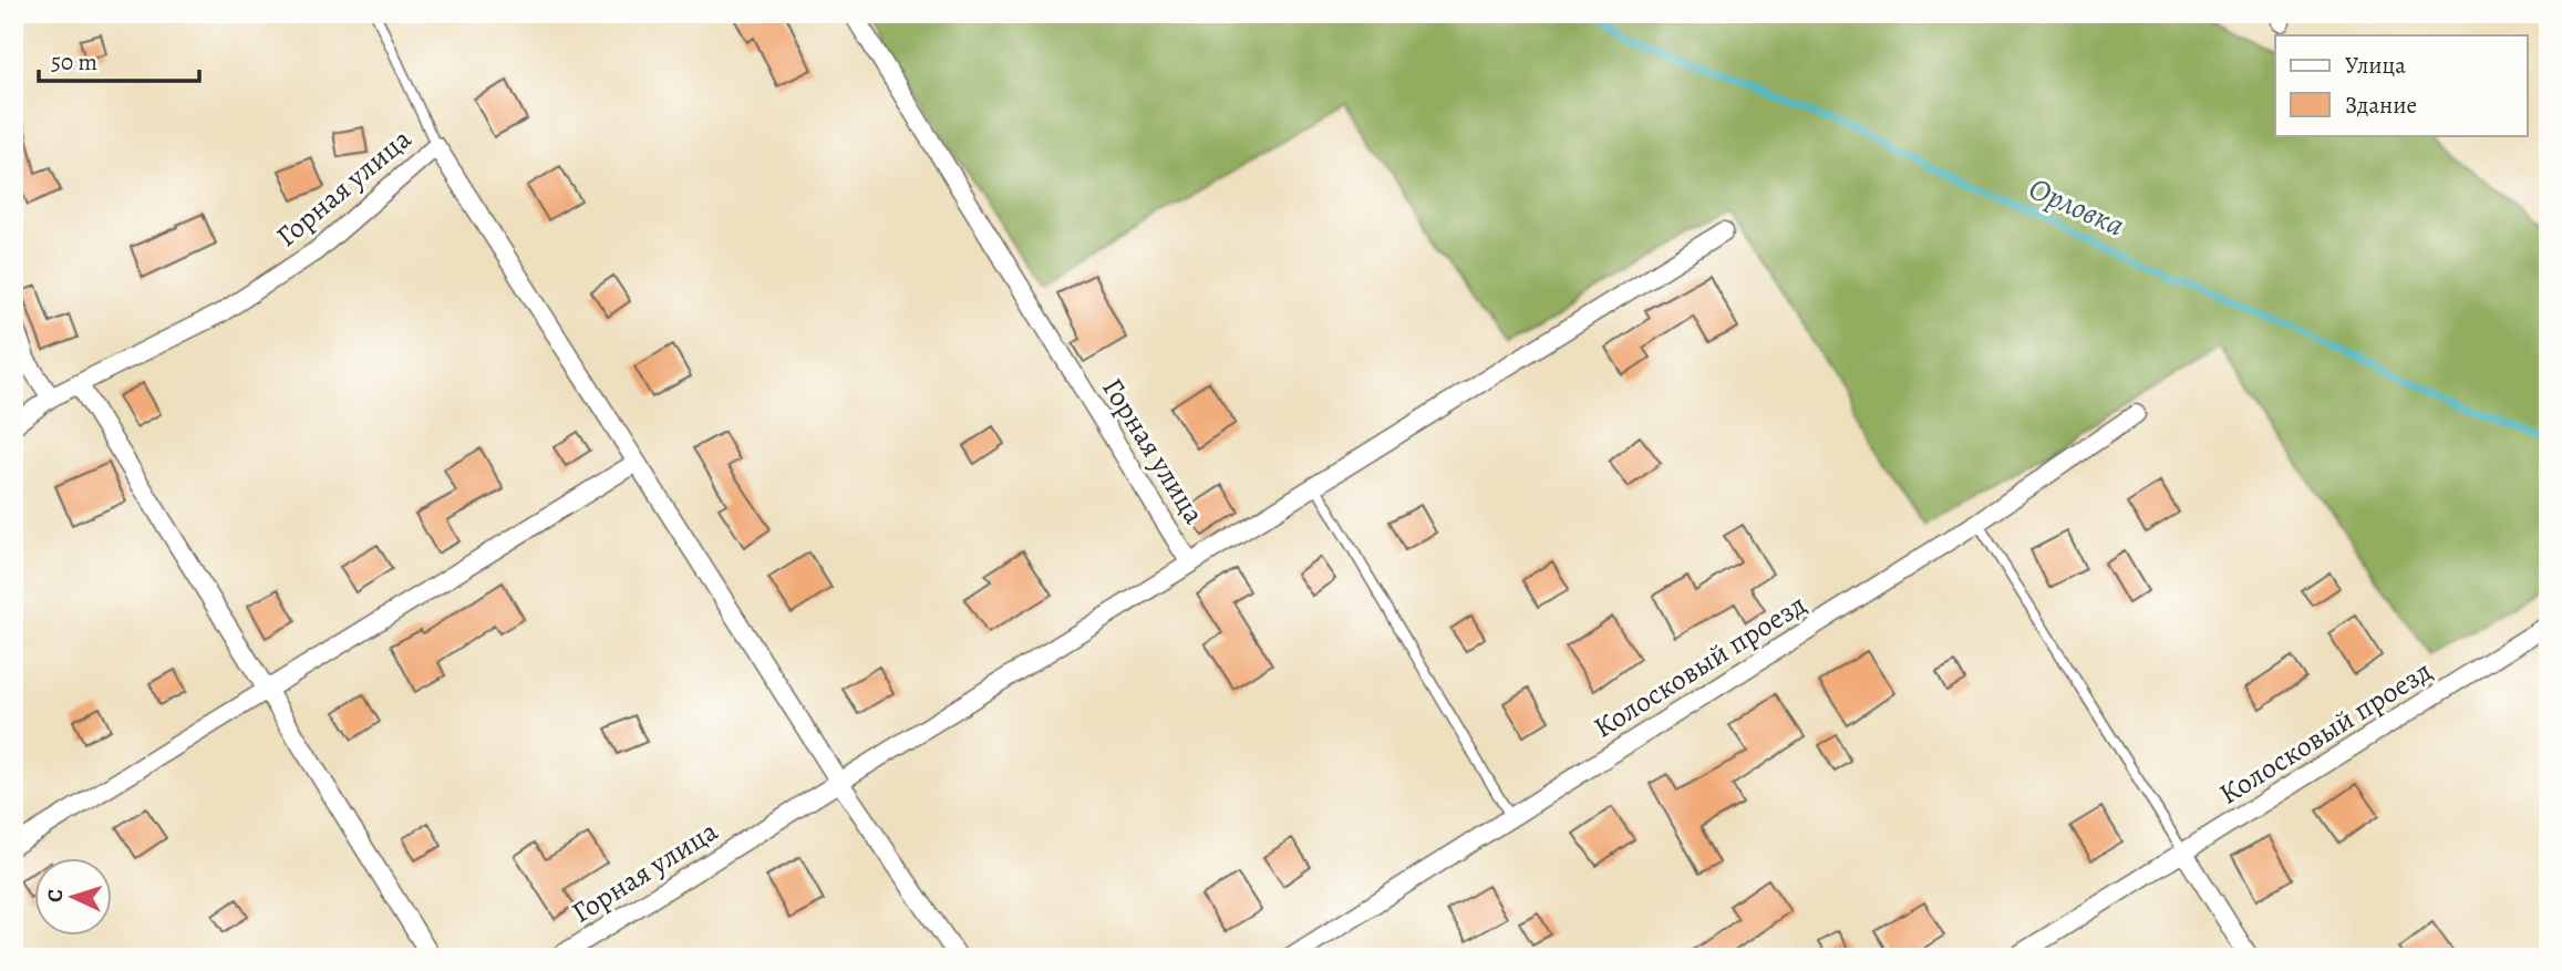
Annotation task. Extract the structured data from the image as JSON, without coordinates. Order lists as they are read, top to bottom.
{
  "streets": {
    "street": ["Горная улица", "Колосковый проезд"]
  },
  "water": ["Орловка"],
  "legend": ["Улица", "Здание"],
  "scale_bar": "50 m",
  "north": "left"
}
